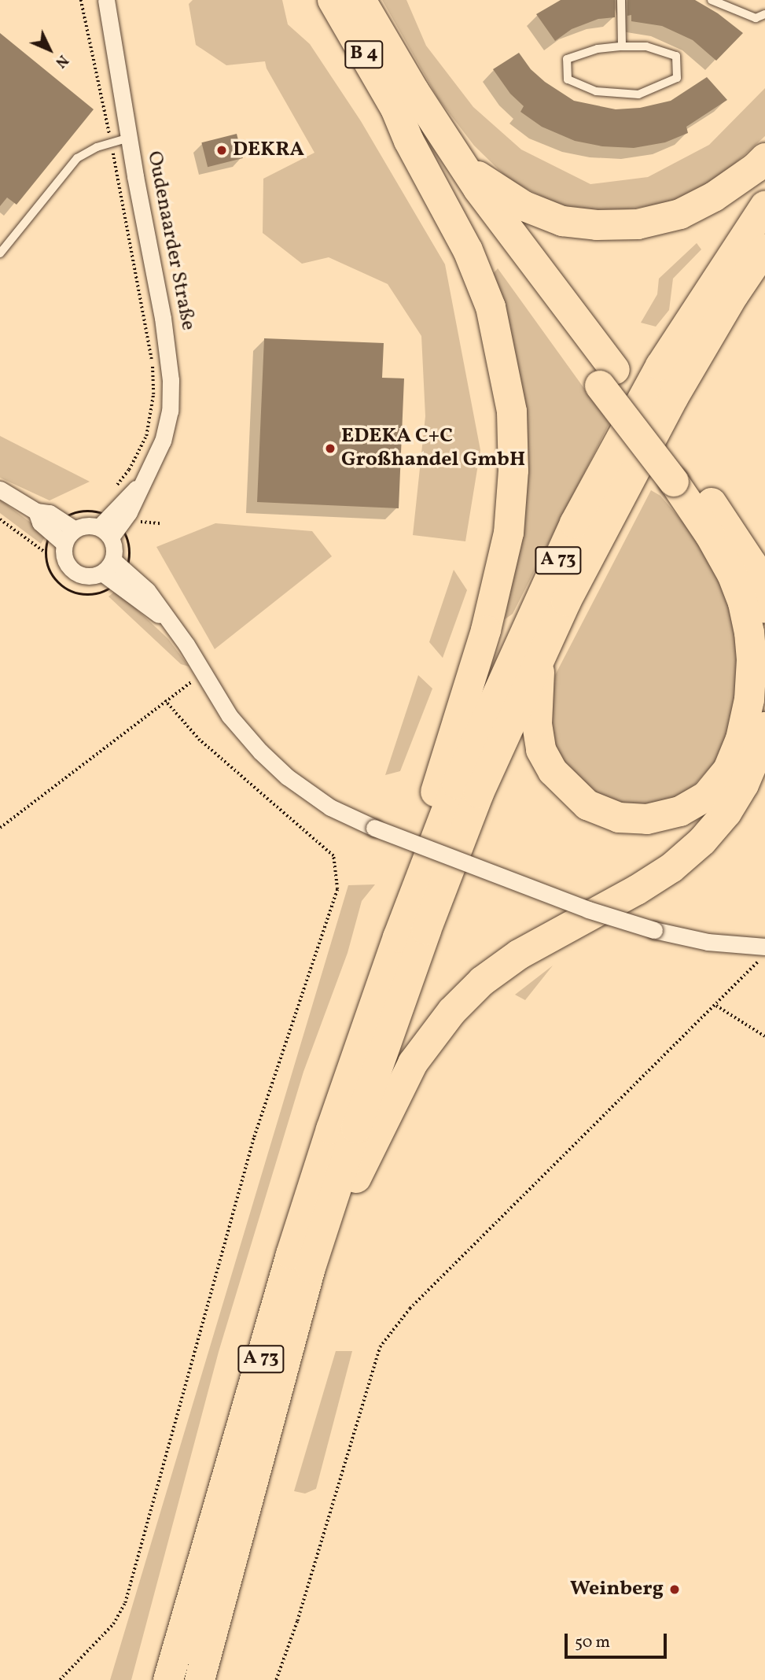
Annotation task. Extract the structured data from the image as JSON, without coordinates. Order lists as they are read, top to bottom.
{
  "streets": {
    "highway": ["B 4", "A 73"],
    "street": ["Oudenaarder Straße"]
  },
  "places": ["DEKRA", "EDEKA C+C Großhandel GmbH", "Weinberg"],
  "scale_bar": "50 m",
  "north": "bottom right"
}
